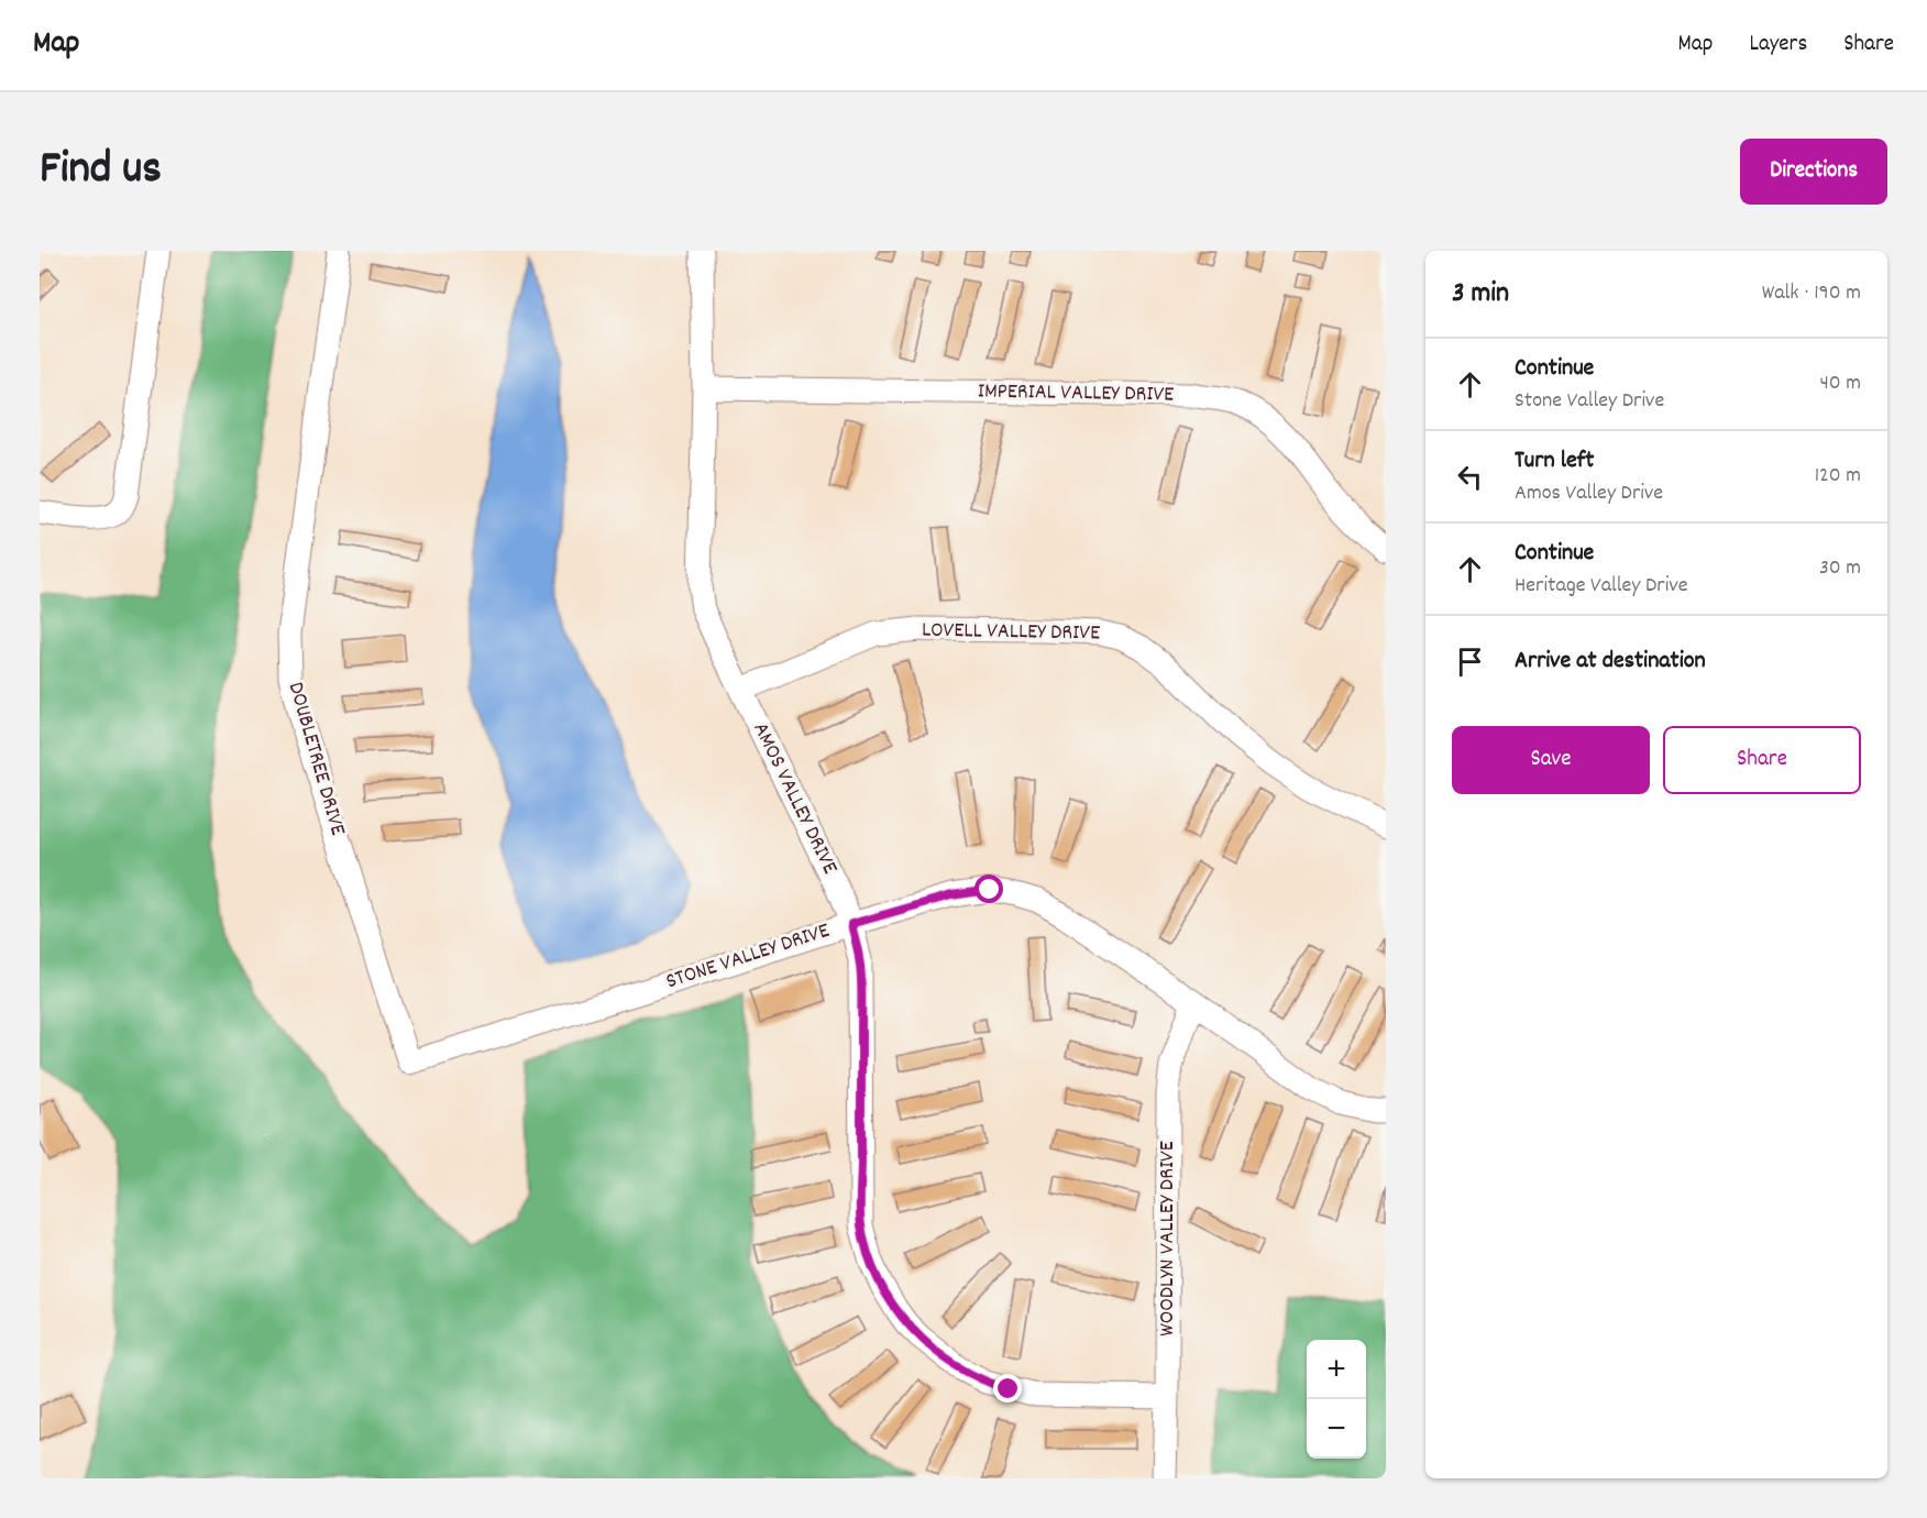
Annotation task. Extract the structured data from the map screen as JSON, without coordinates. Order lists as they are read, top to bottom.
{
  "streets": {
    "street": [
      "IMPERIAL VALLEY DRIVE",
      "LOVELL VALLEY DRIVE",
      "DOUBLETREE DRIVE",
      "AMOS VALLEY DRIVE",
      "STONE VALLEY DRIVE",
      "WOODLYN VALLEY DRIVE"
    ]
  },
  "crossings": [
    ["IMPERIAL VALLEY DRIVE", "AMOS VALLEY DRIVE"],
    ["LOVELL VALLEY DRIVE", "AMOS VALLEY DRIVE"],
    ["DOUBLETREE DRIVE", "STONE VALLEY DRIVE"],
    ["AMOS VALLEY DRIVE", "STONE VALLEY DRIVE"],
    ["AMOS VALLEY DRIVE", "WOODLYN VALLEY DRIVE"],
    ["STONE VALLEY DRIVE", "WOODLYN VALLEY DRIVE"]
  ],
  "page": {
    "header": "Map",
    "nav": ["Map", "Layers", "Share"],
    "title": "Find us",
    "buttons": [
      "Directions",
      ["Save", "Share"]
    ],
    "heading": ["3 min", "Walk · 190 m"],
    "list": [
      ["Continue", "Stone Valley Drive", "40 m"],
      ["Turn left", "Amos Valley Drive", "120 m"],
      ["Continue", "Heritage Valley Drive", "30 m"],
      "Arrive at destination"
    ],
    "map_buttons": ["+", "−"]
  }
}
